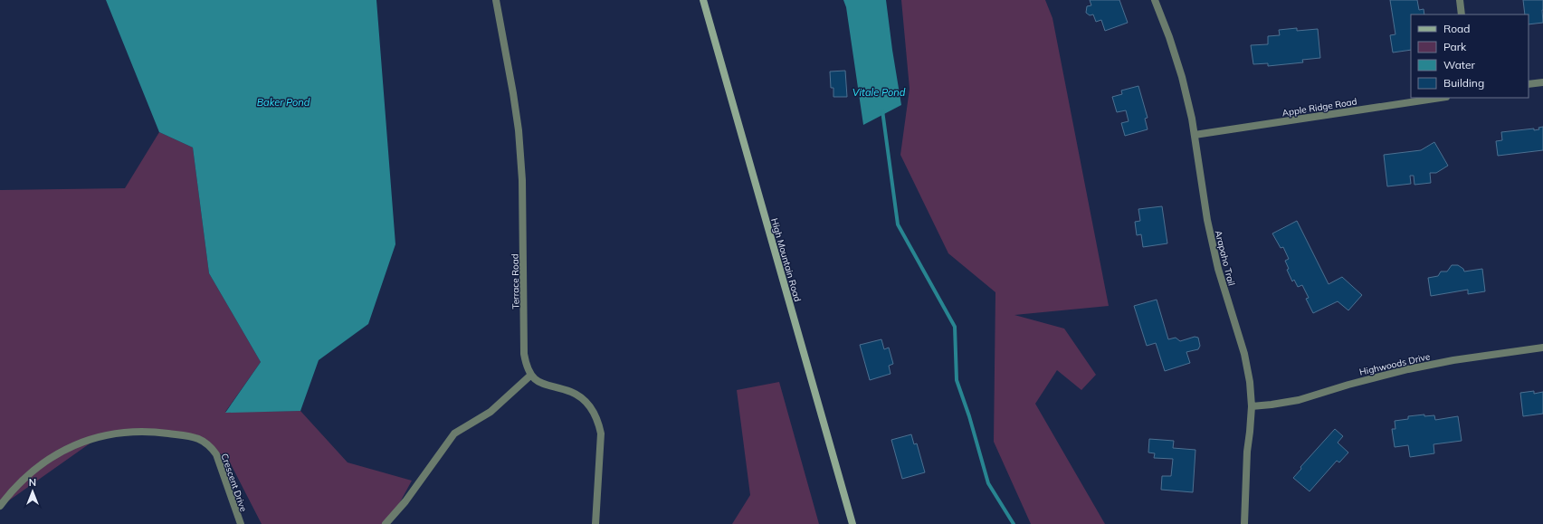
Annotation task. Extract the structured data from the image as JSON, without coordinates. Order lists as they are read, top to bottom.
{
  "streets": {
    "main road": ["High Mountain Road"],
    "street": [
      "Apple Ridge Road",
      "Arapaho Trail",
      "Terrace Road",
      "Highwoods Drive",
      "Crescent Drive"
    ]
  },
  "crossings": [
    ["Apple Ridge Road", "Arapaho Trail"],
    ["Arapaho Trail", "Highwoods Drive"]
  ],
  "water": ["Vitale Pond", "Baker Pond"],
  "legend": [
    "Road",
    "Park",
    "Water",
    "Building"
  ],
  "north": "top"
}
